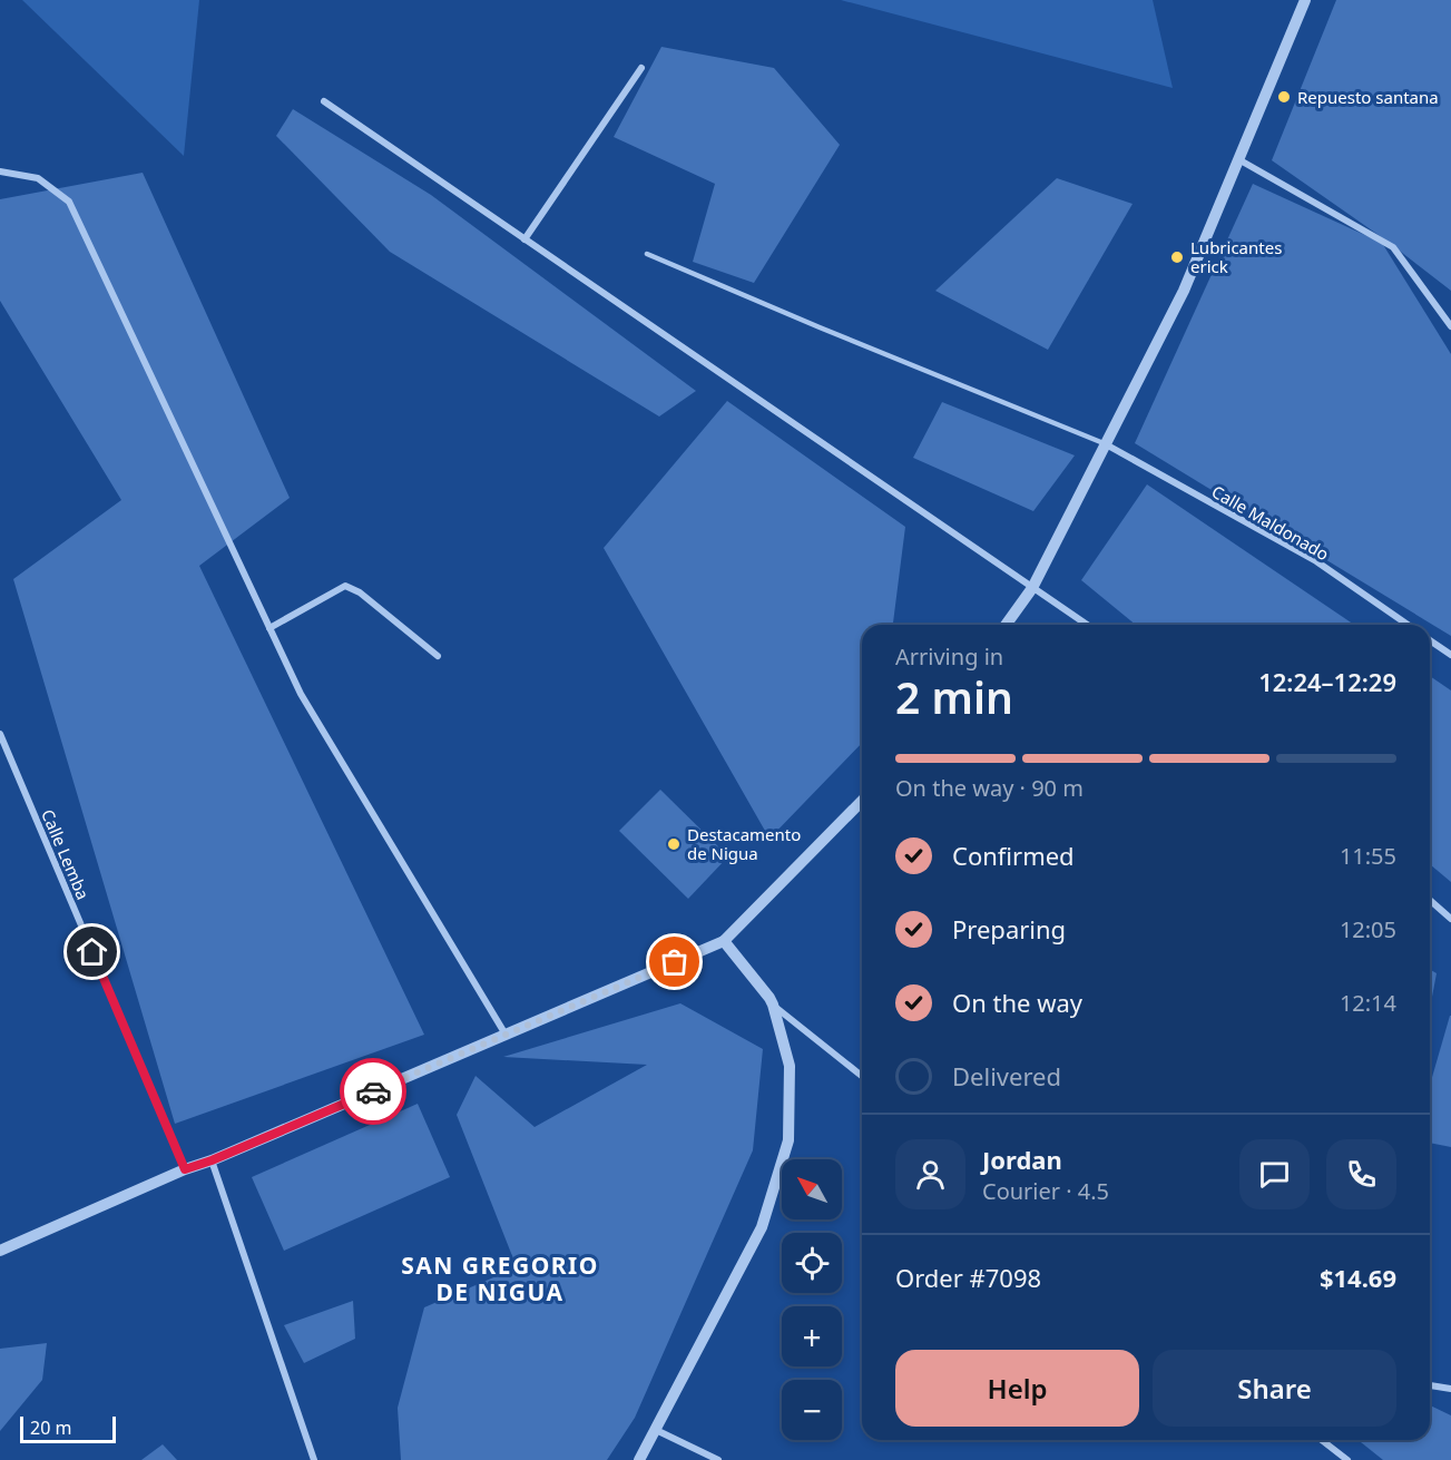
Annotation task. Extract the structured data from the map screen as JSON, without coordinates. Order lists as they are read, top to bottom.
{
  "streets": {
    "street": ["Calle Maldonado", "Calle Lemba"]
  },
  "districts": ["SAN GREGORIO DE NIGUA"],
  "places": ["Repuesto santana", "Lubricantes erick", "Destacamento de Nigua"],
  "scale_bar": "20 m",
  "north": "top left",
  "page": {
    "heading": ["2 min", "Arriving in", "12:24–12:29"],
    "panel": [
      "Jordan",
      "Courier · 4.5",
      "Order #7098",
      "$14.69"
    ],
    "bar": "On the way · 90 m",
    "list": [
      ["Confirmed", "11:55"],
      ["Preparing", "12:05"],
      ["On the way", "12:14"],
      "Delivered"
    ],
    "map_buttons": ["+", "−"],
    "buttons": ["Help", "Share"],
    "scale": "20 m"
  }
}
